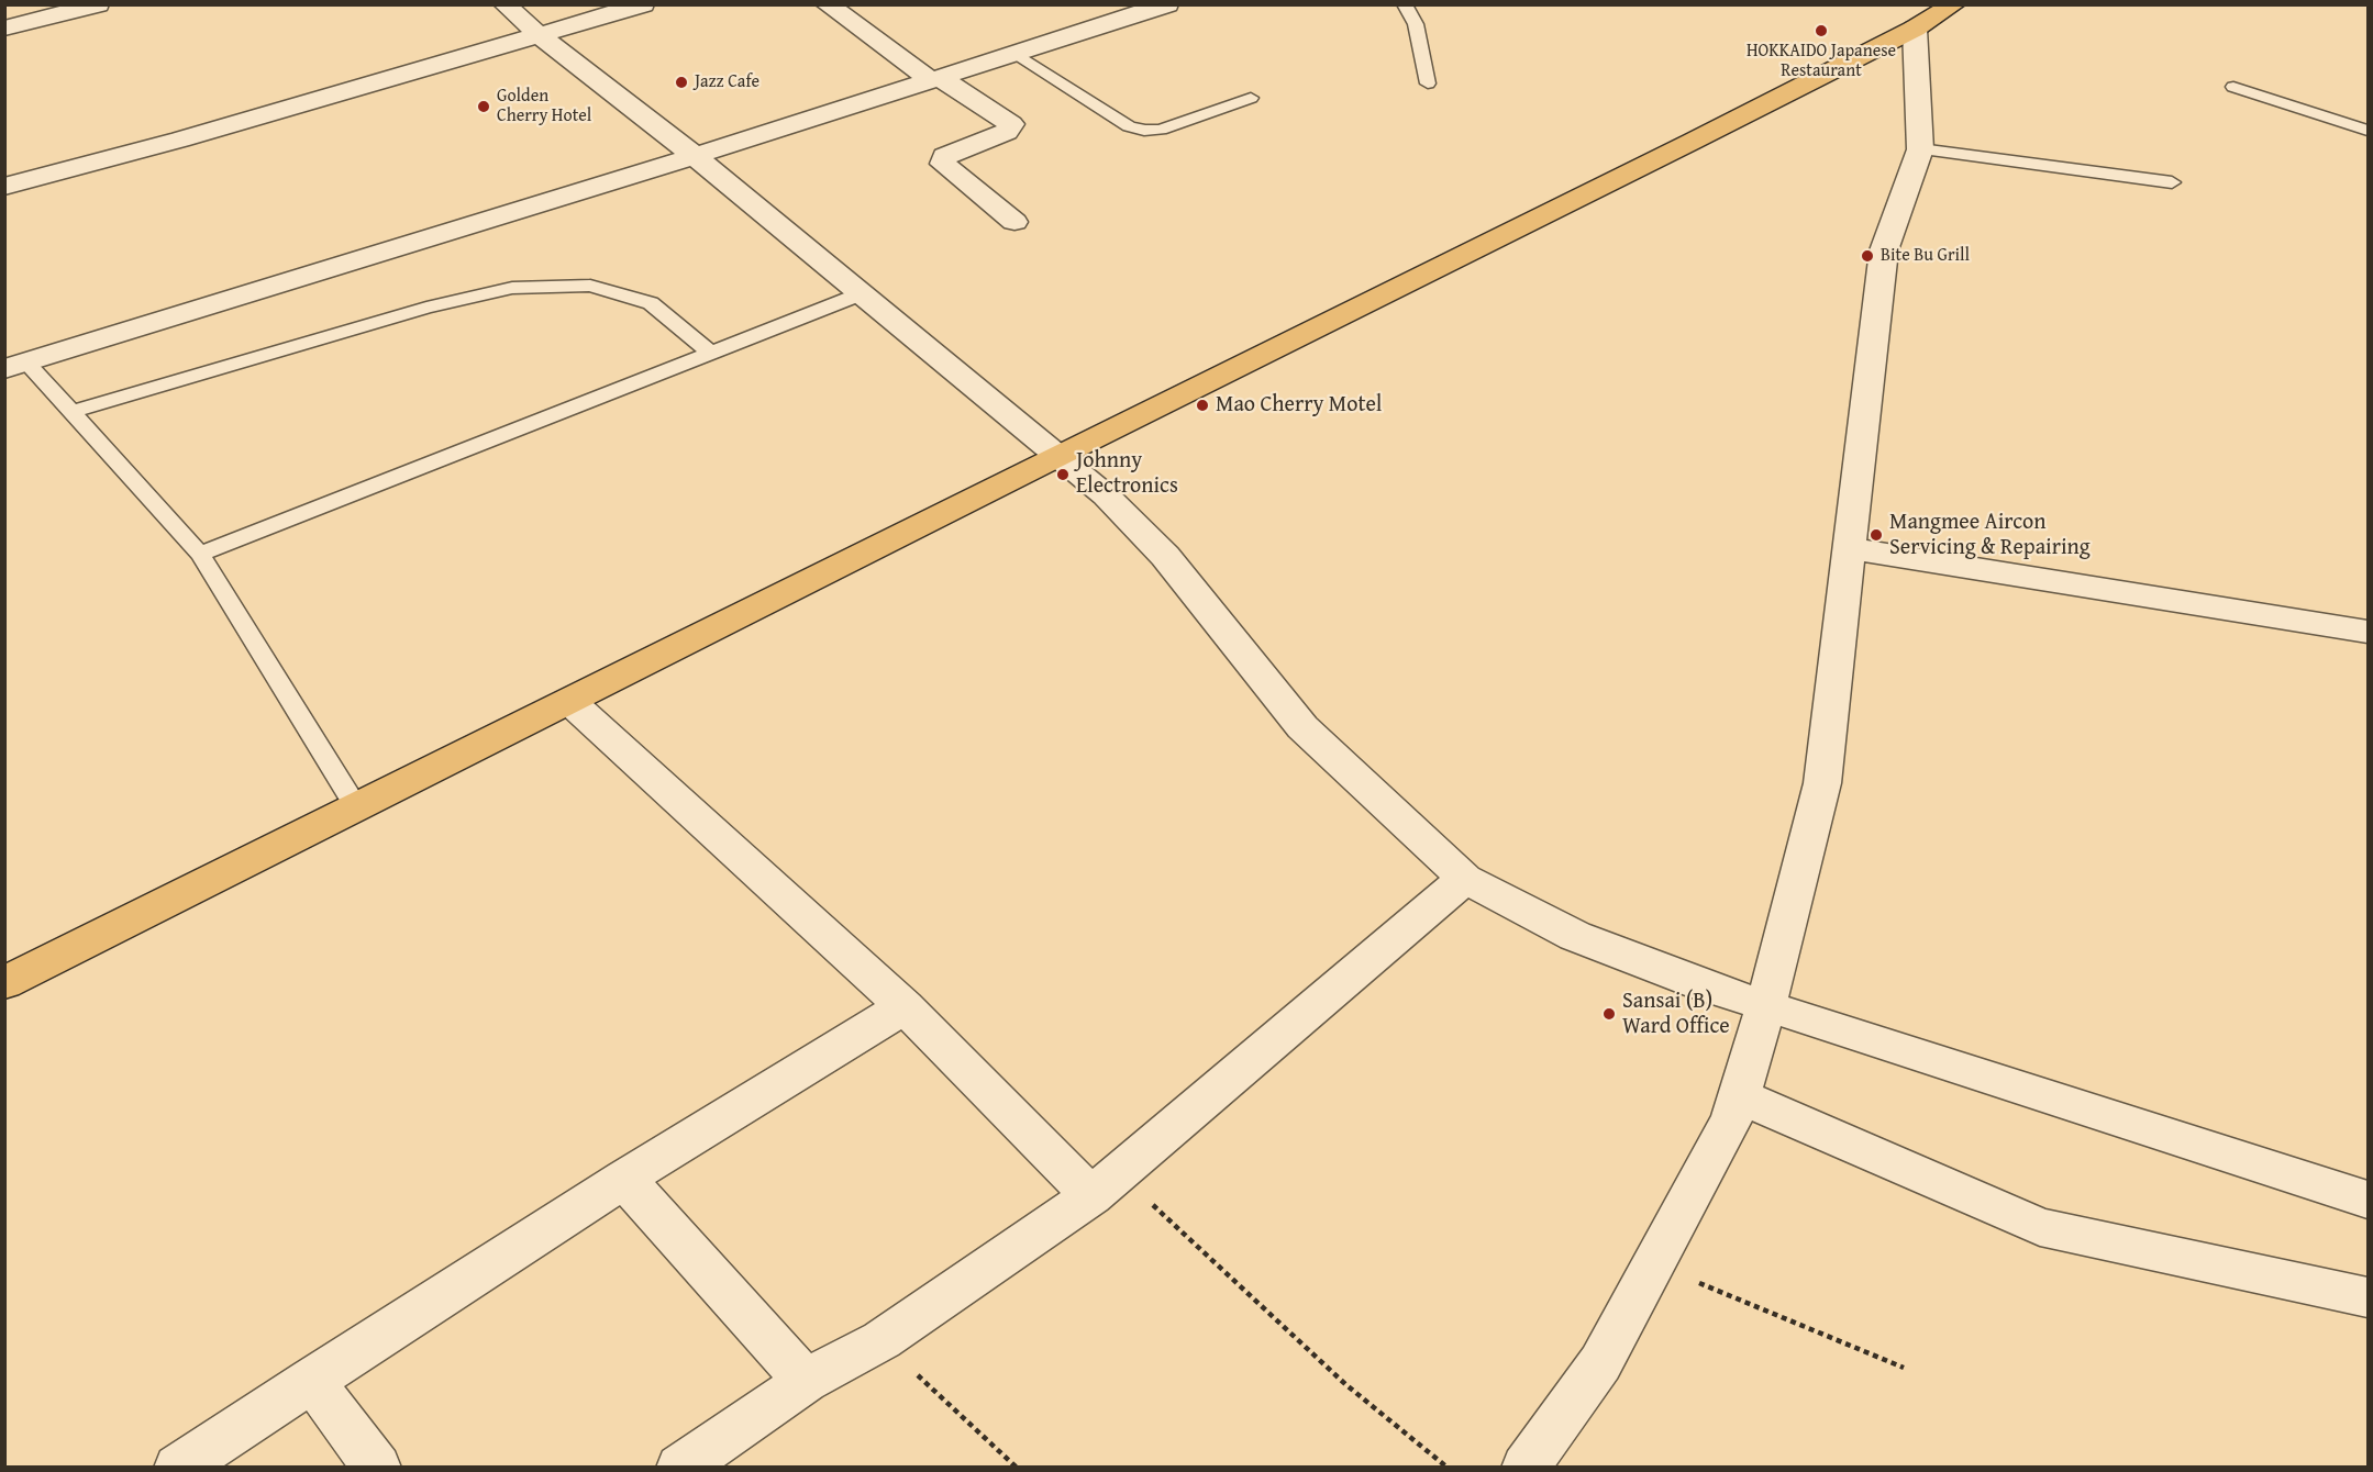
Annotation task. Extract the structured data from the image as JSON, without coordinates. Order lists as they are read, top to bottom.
{
  "places": [
    "HOKKAIDO Japanese Restaurant",
    "Jazz Cafe",
    "Golden Cherry Hotel",
    "Bite Bu Grill",
    "Mao Cherry Motel",
    "Johnny Electronics",
    "Mangmee Aircon Servicing & Repairing",
    "Sansai (B) Ward Office"
  ]
}
